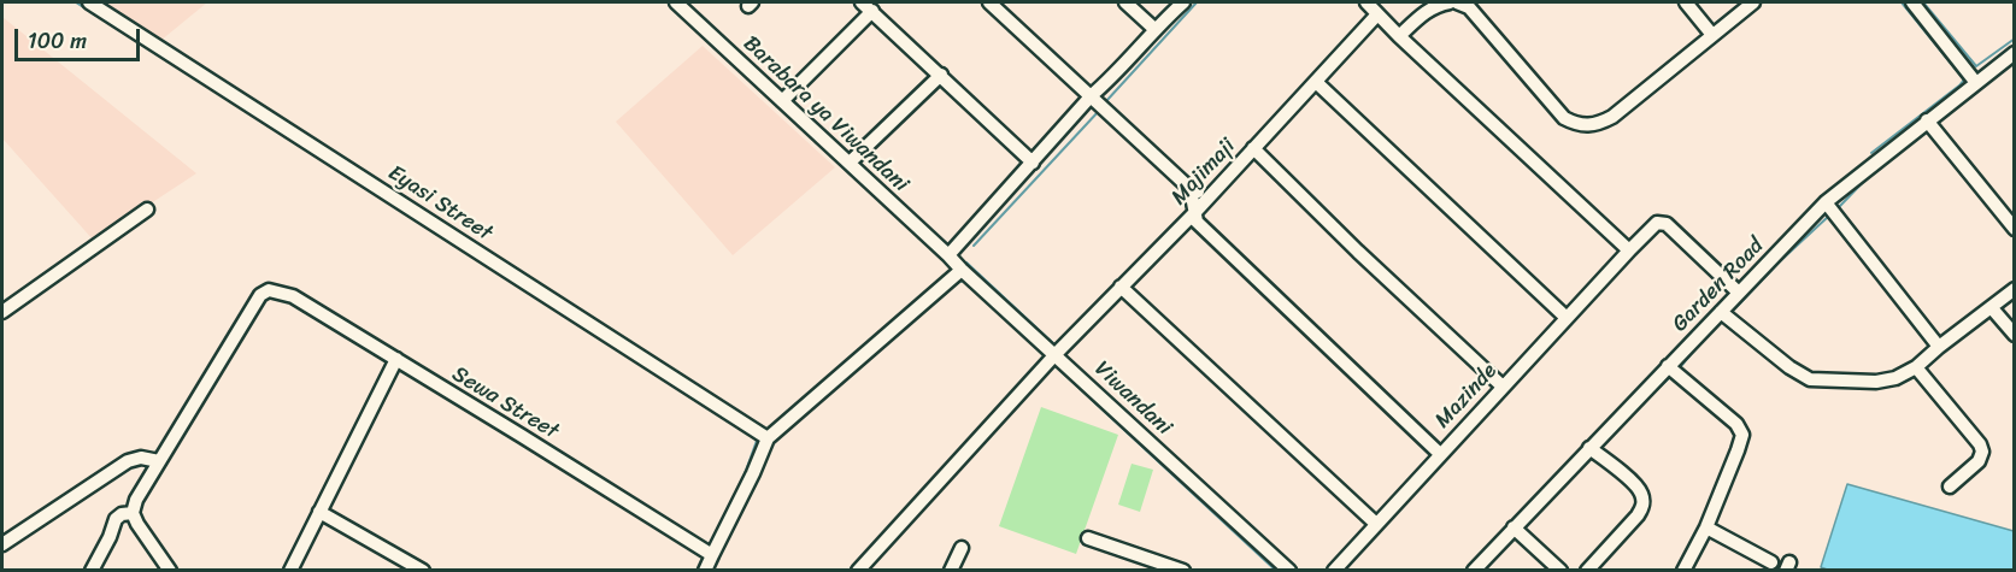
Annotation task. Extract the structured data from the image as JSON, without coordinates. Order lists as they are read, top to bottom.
{
  "streets": {
    "street": [
      "Barabara ya Viwandani",
      "Majimaji",
      "Eyasi Street",
      "Garden Road",
      "Mazinde",
      "Viwandani",
      "Sewa Street"
    ]
  },
  "crossings": [
    ["Barabara ya Viwandani", "Viwandani"],
    ["Majimaji", "Viwandani"],
    ["Garden Road", "Mazinde"]
  ],
  "scale_bar": "100 m"
}
